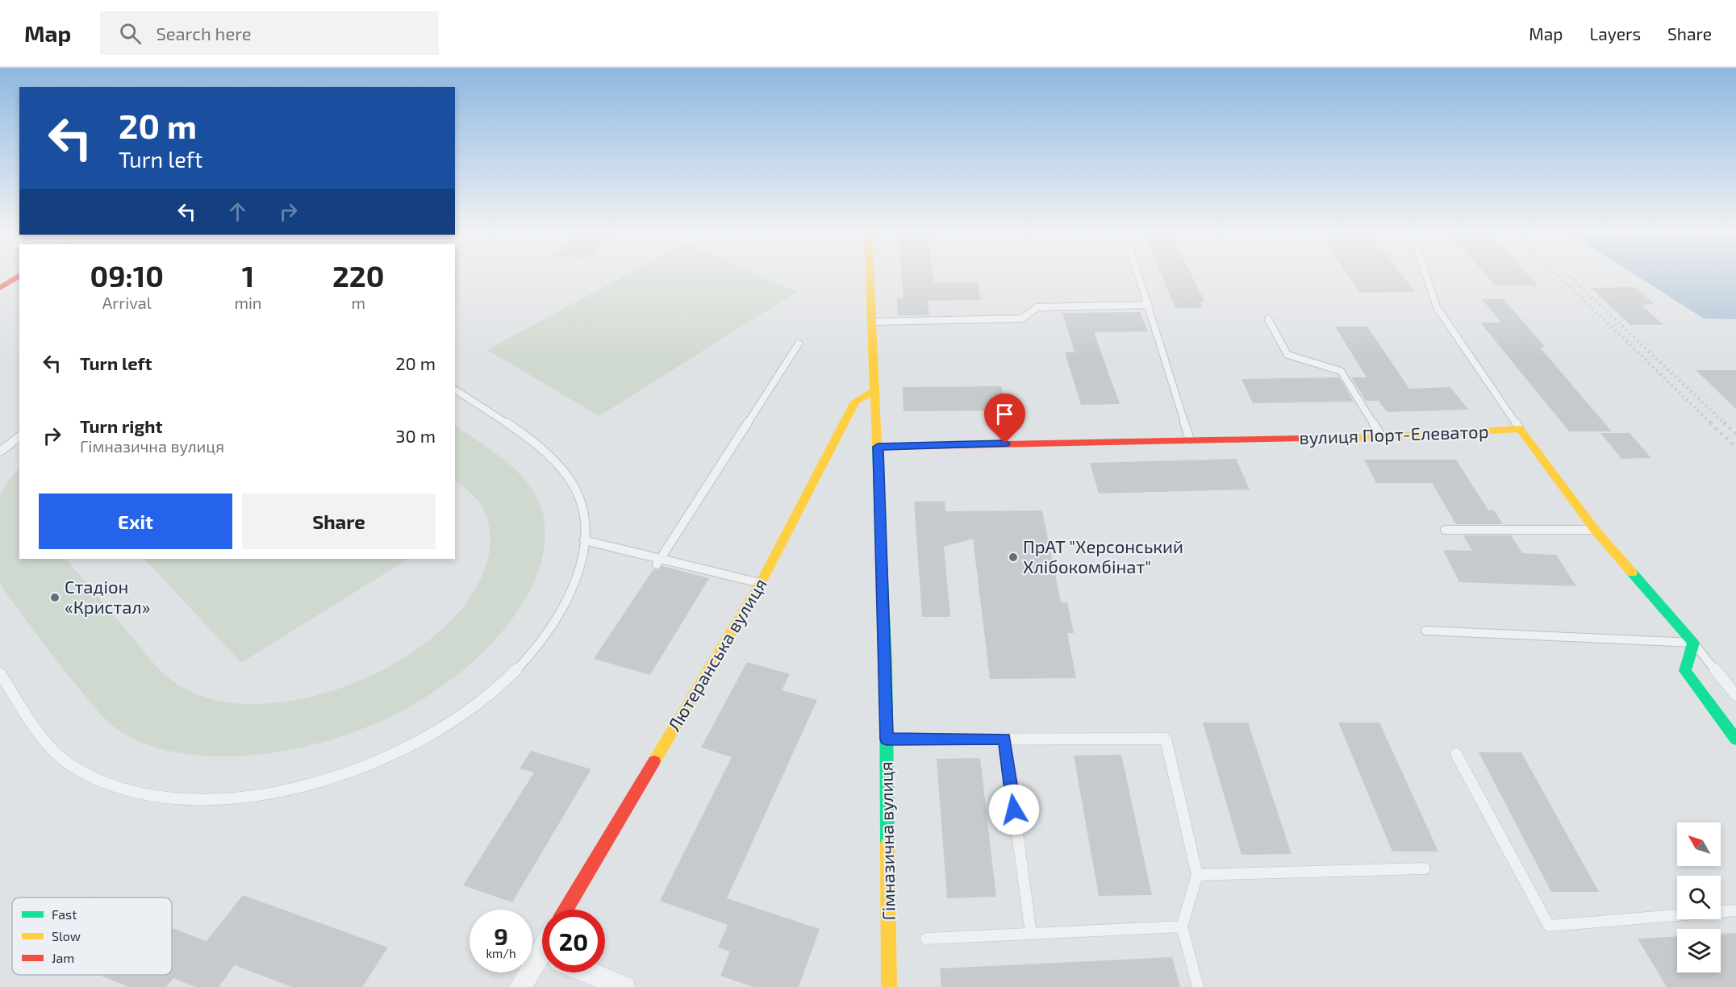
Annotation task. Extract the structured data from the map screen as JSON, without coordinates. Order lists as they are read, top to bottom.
{
  "streets": {
    "street": ["вулиця Порт-Елеватор", "Лютеранська вулиця", "Гімназична вулиця"]
  },
  "crossings": [
    ["вулиця Порт-Елеватор", "Гімназична вулиця"],
    ["Лютеранська вулиця", "Гімназична вулиця"]
  ],
  "places": ["ПрАТ \"Херсонський Хлібокомбінат\"", "Стадіон «Кристал»"],
  "legend": ["Fast", "Slow", "Jam"],
  "north": "top left",
  "page": {
    "header": "Map",
    "search": "Search here",
    "nav": ["Map", "Layers", "Share"],
    "turn": ["20 m", "Turn left"],
    "eta": [
      "09:10",
      "Arrival",
      "1",
      "min",
      "220",
      "m"
    ],
    "list": [
      {
        "name": "Turn left",
        "value": "20 m"
      },
      {
        "name": "Turn right",
        "note": "Гімназична вулиця",
        "value": "30 m"
      }
    ],
    "buttons": ["Exit", "Share"],
    "speed": "9 km/h",
    "limit": "20"
  }
}
